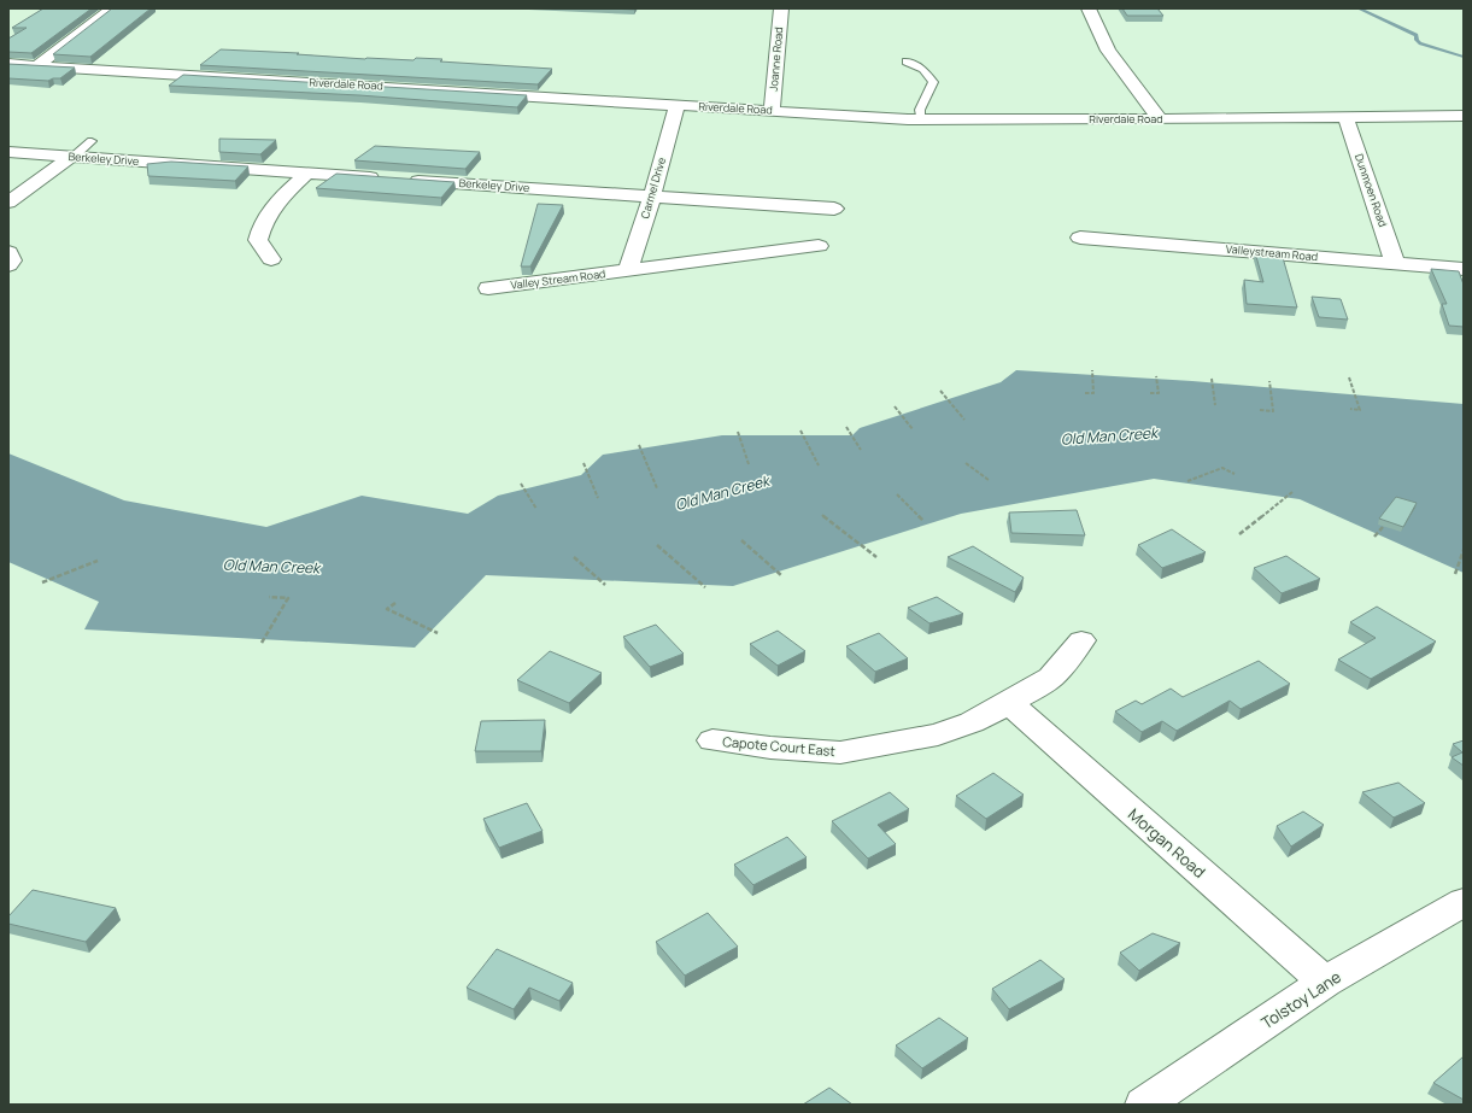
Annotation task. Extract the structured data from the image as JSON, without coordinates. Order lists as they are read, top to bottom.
{
  "streets": {
    "street": [
      "Joanne Road",
      "Riverdale Road",
      "Berkeley Drive",
      "Carmel Drive",
      "Dunmoen Road",
      "Valleystream Road",
      "Valley Stream Road",
      "Capote Court East",
      "Morgan Road",
      "Tolstoy Lane"
    ]
  },
  "crossings": [
    ["Joanne Road", "Riverdale Road"],
    ["Riverdale Road", "Carmel Drive"],
    ["Riverdale Road", "Dunmoen Road"],
    ["Berkeley Drive", "Carmel Drive"],
    ["Carmel Drive", "Valley Stream Road"],
    ["Dunmoen Road", "Valleystream Road"],
    ["Capote Court East", "Morgan Road"],
    ["Morgan Road", "Tolstoy Lane"]
  ],
  "water": ["Old Man Creek"]
}
